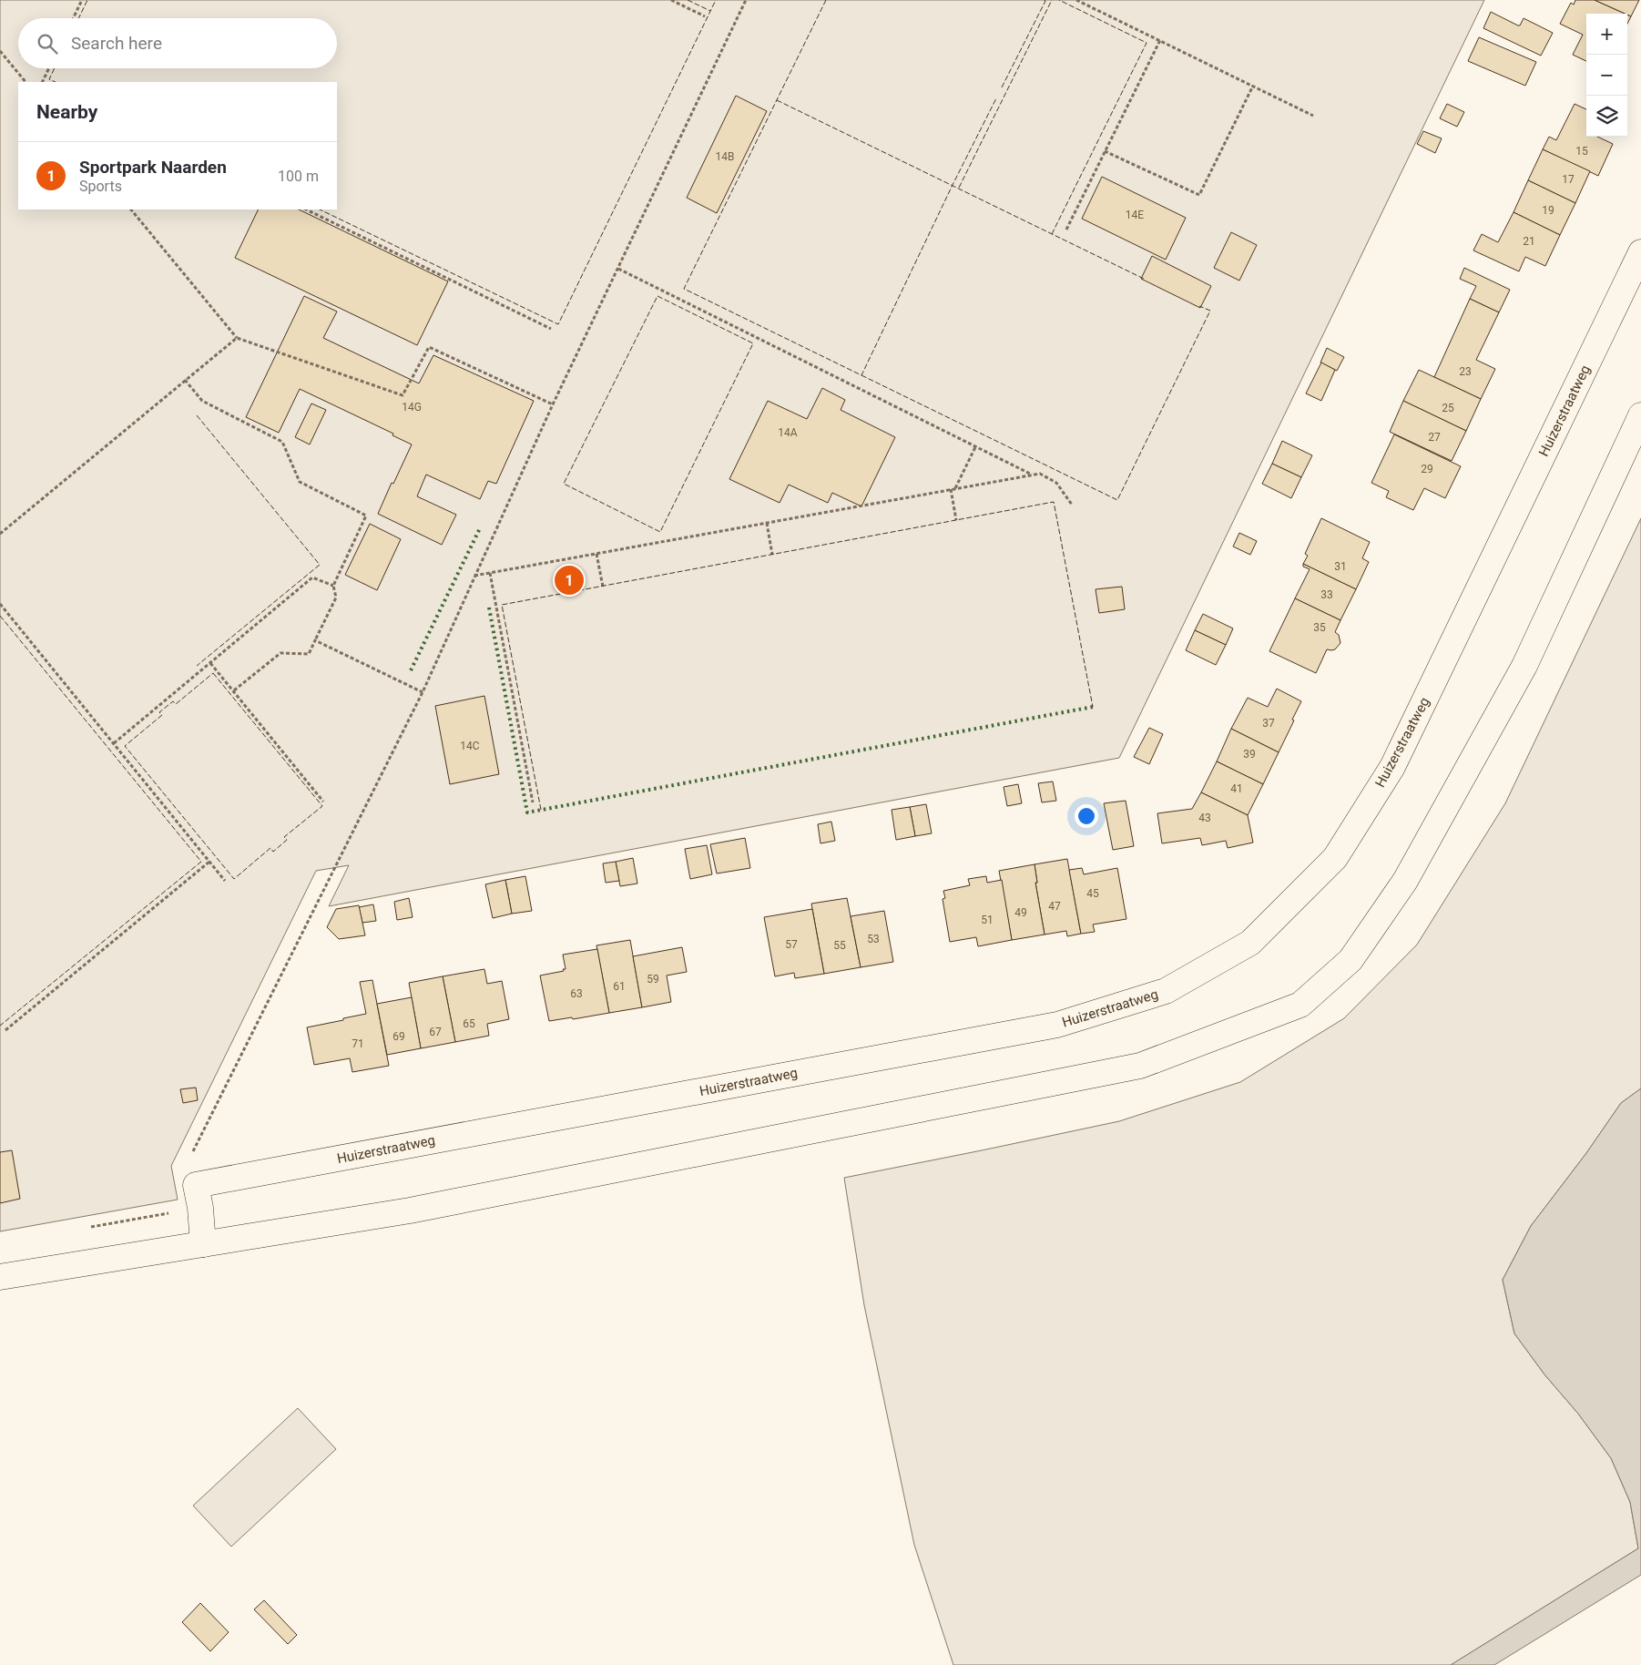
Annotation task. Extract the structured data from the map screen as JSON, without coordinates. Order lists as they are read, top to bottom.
{
  "streets": {
    "street": ["Huizerstraatweg"]
  },
  "house_numbers": [
    "15",
    "14B",
    "17",
    "19",
    "14E",
    "21",
    "23",
    "14G",
    "25",
    "14A",
    "27",
    "29",
    "31",
    "33",
    "35",
    "37",
    "14C",
    "39",
    "41",
    "43",
    "45",
    "47",
    "49",
    "51",
    "53",
    "57",
    "55",
    "59",
    "61",
    "63",
    "65",
    "67",
    "69",
    "71"
  ],
  "page": {
    "map_buttons": ["+", "−"],
    "search": "Search here",
    "heading": "Nearby",
    "list": [
      {
        "mark": "1",
        "name": "Sportpark Naarden",
        "note": "Sports",
        "value": "100 m"
      }
    ],
    "pins": "1"
  }
}
